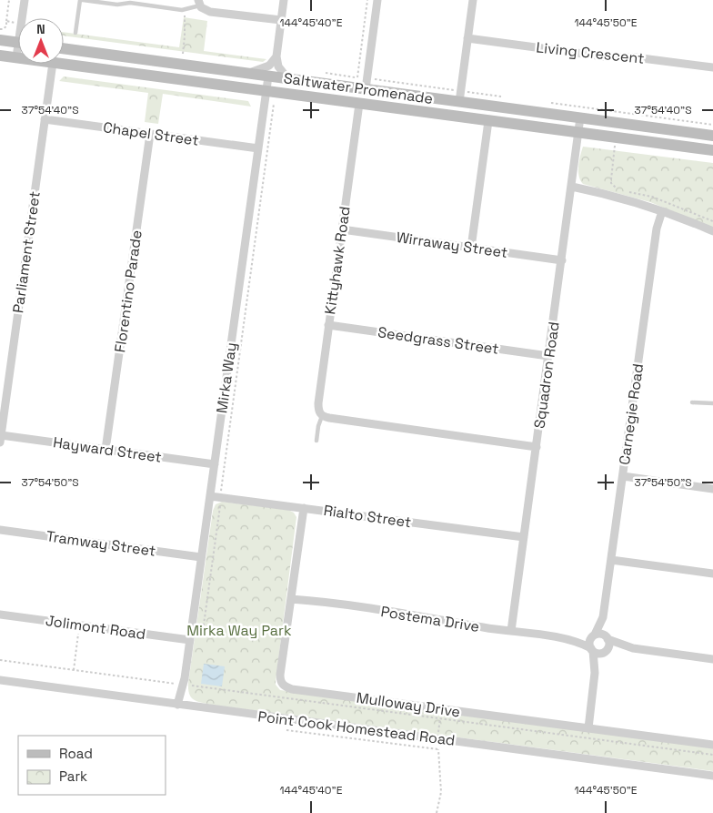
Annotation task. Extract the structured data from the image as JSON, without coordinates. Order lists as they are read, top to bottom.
{
  "streets": {
    "street": [
      "Living Crescent",
      "Saltwater Promenade",
      "Chapel Street",
      "Wirraway Street",
      "Parliament Street",
      "Kittyhawk Road",
      "Florentino Parade",
      "Seedgrass Street",
      "Squadron Road",
      "Mirka Way",
      "Carnegie Road",
      "Hayward Street",
      "Rialto Street",
      "Tramway Street",
      "Postema Drive",
      "Jolimont Road",
      "Mulloway Drive",
      "Point Cook Homestead Road"
    ]
  },
  "crossings": [
    ["Saltwater Promenade", "Kittyhawk Road"],
    ["Saltwater Promenade", "Squadron Road"],
    ["Saltwater Promenade", "Mirka Way"],
    ["Chapel Street", "Parliament Street"],
    ["Chapel Street", "Florentino Parade"],
    ["Chapel Street", "Mirka Way"],
    ["Wirraway Street", "Kittyhawk Road"],
    ["Wirraway Street", "Squadron Road"],
    ["Parliament Street", "Hayward Street"],
    ["Kittyhawk Road", "Seedgrass Street"],
    ["Florentino Parade", "Hayward Street"],
    ["Seedgrass Street", "Squadron Road"],
    ["Squadron Road", "Rialto Street"],
    ["Squadron Road", "Postema Drive"],
    ["Mirka Way", "Hayward Street"],
    ["Mirka Way", "Rialto Street"],
    ["Mirka Way", "Tramway Street"],
    ["Mirka Way", "Jolimont Road"],
    ["Mirka Way", "Point Cook Homestead Road"],
    ["Carnegie Road", "Postema Drive"],
    ["Rialto Street", "Mulloway Drive"],
    ["Postema Drive", "Mulloway Drive"]
  ],
  "parks": ["Mirka Way Park"],
  "legend": ["Road", "Park"],
  "north": "top",
  "coordinates": [
    "144°45'40\"E",
    "144°45'50\"E",
    "37°54'40\"S",
    "37°54'50\"S"
  ]
}
